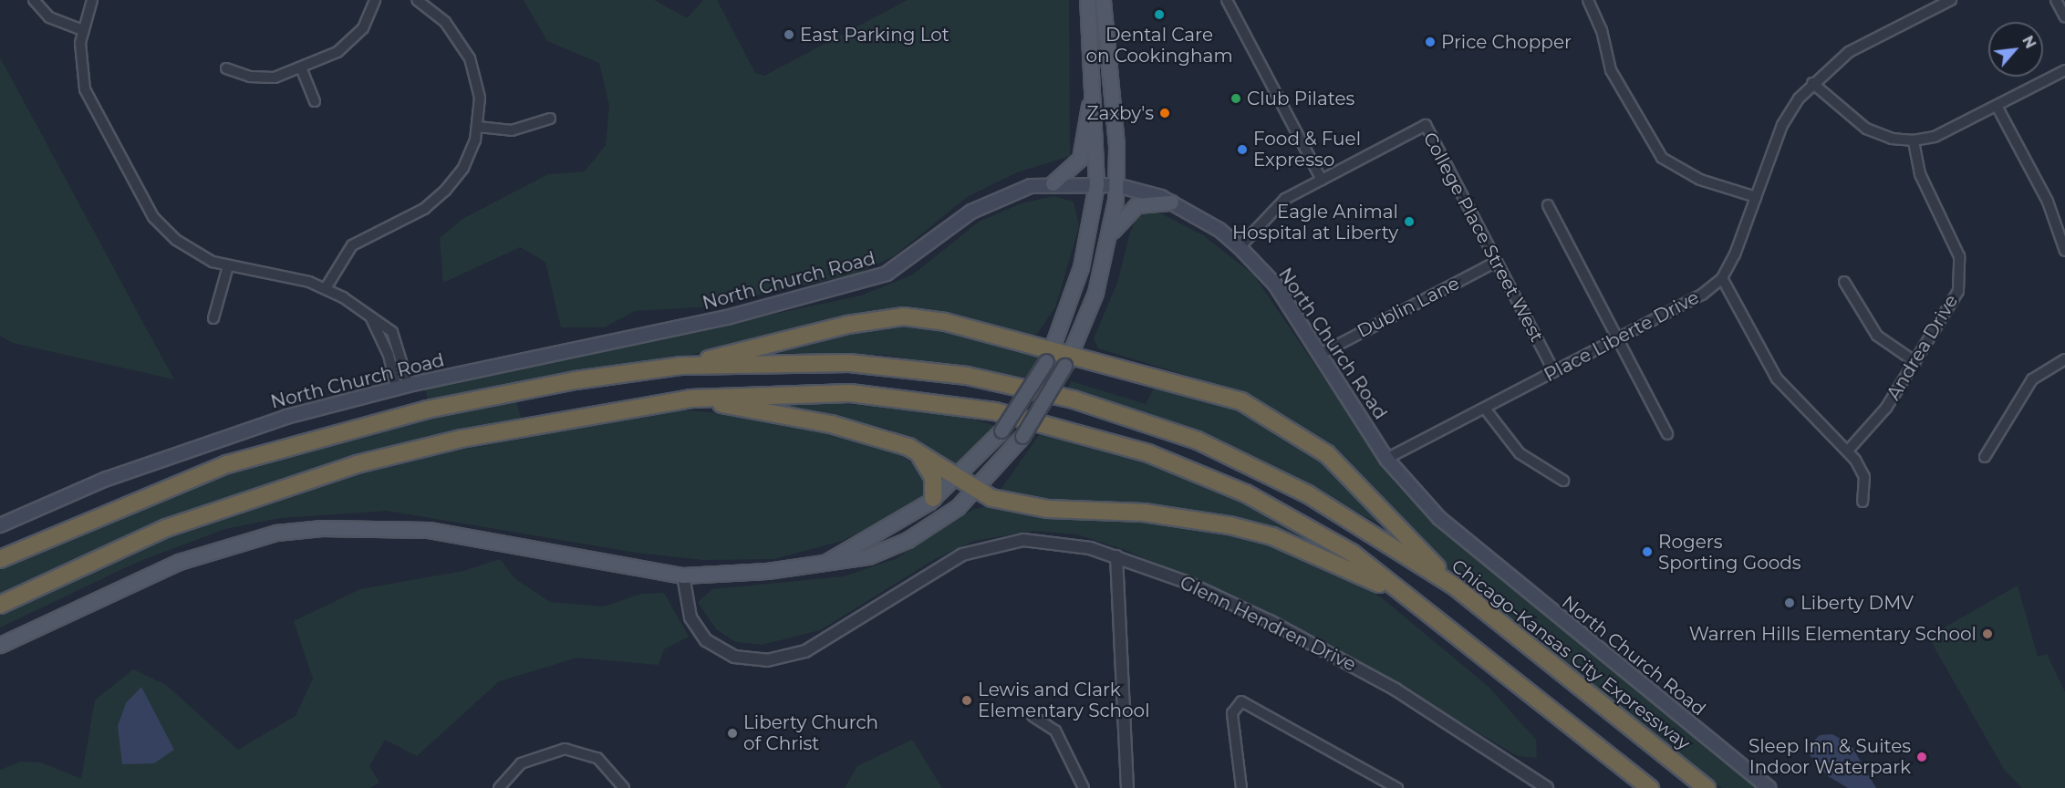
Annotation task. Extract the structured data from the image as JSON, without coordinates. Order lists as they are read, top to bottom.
{
  "streets": {
    "highway": ["Chicago-Kansas City Expressway"],
    "main road": ["North Church Road"],
    "street": [
      "College Place Street West",
      "Dublin Lane",
      "Place Liberte Drive",
      "Andrea Drive",
      "Glenn Hendren Drive"
    ]
  },
  "crossings": [
    ["College Place Street West", "North Church Road"],
    ["College Place Street West", "Dublin Lane"],
    ["College Place Street West", "Place Liberte Drive"],
    ["North Church Road", "Dublin Lane"],
    ["North Church Road", "Place Liberte Drive"]
  ],
  "places": [
    "Dental Care on Cookingham",
    "East Parking Lot",
    "Price Chopper",
    "Club Pilates",
    "Zaxby's",
    "Food & Fuel Expresso",
    "Eagle Animal Hospital at Liberty",
    "Rogers Sporting Goods",
    "Liberty DMV",
    "Warren Hills Elementary School",
    "Lewis and Clark Elementary School",
    "Liberty Church of Christ",
    "Sleep Inn & Suites Indoor Waterpark"
  ],
  "north": "top right"
}
